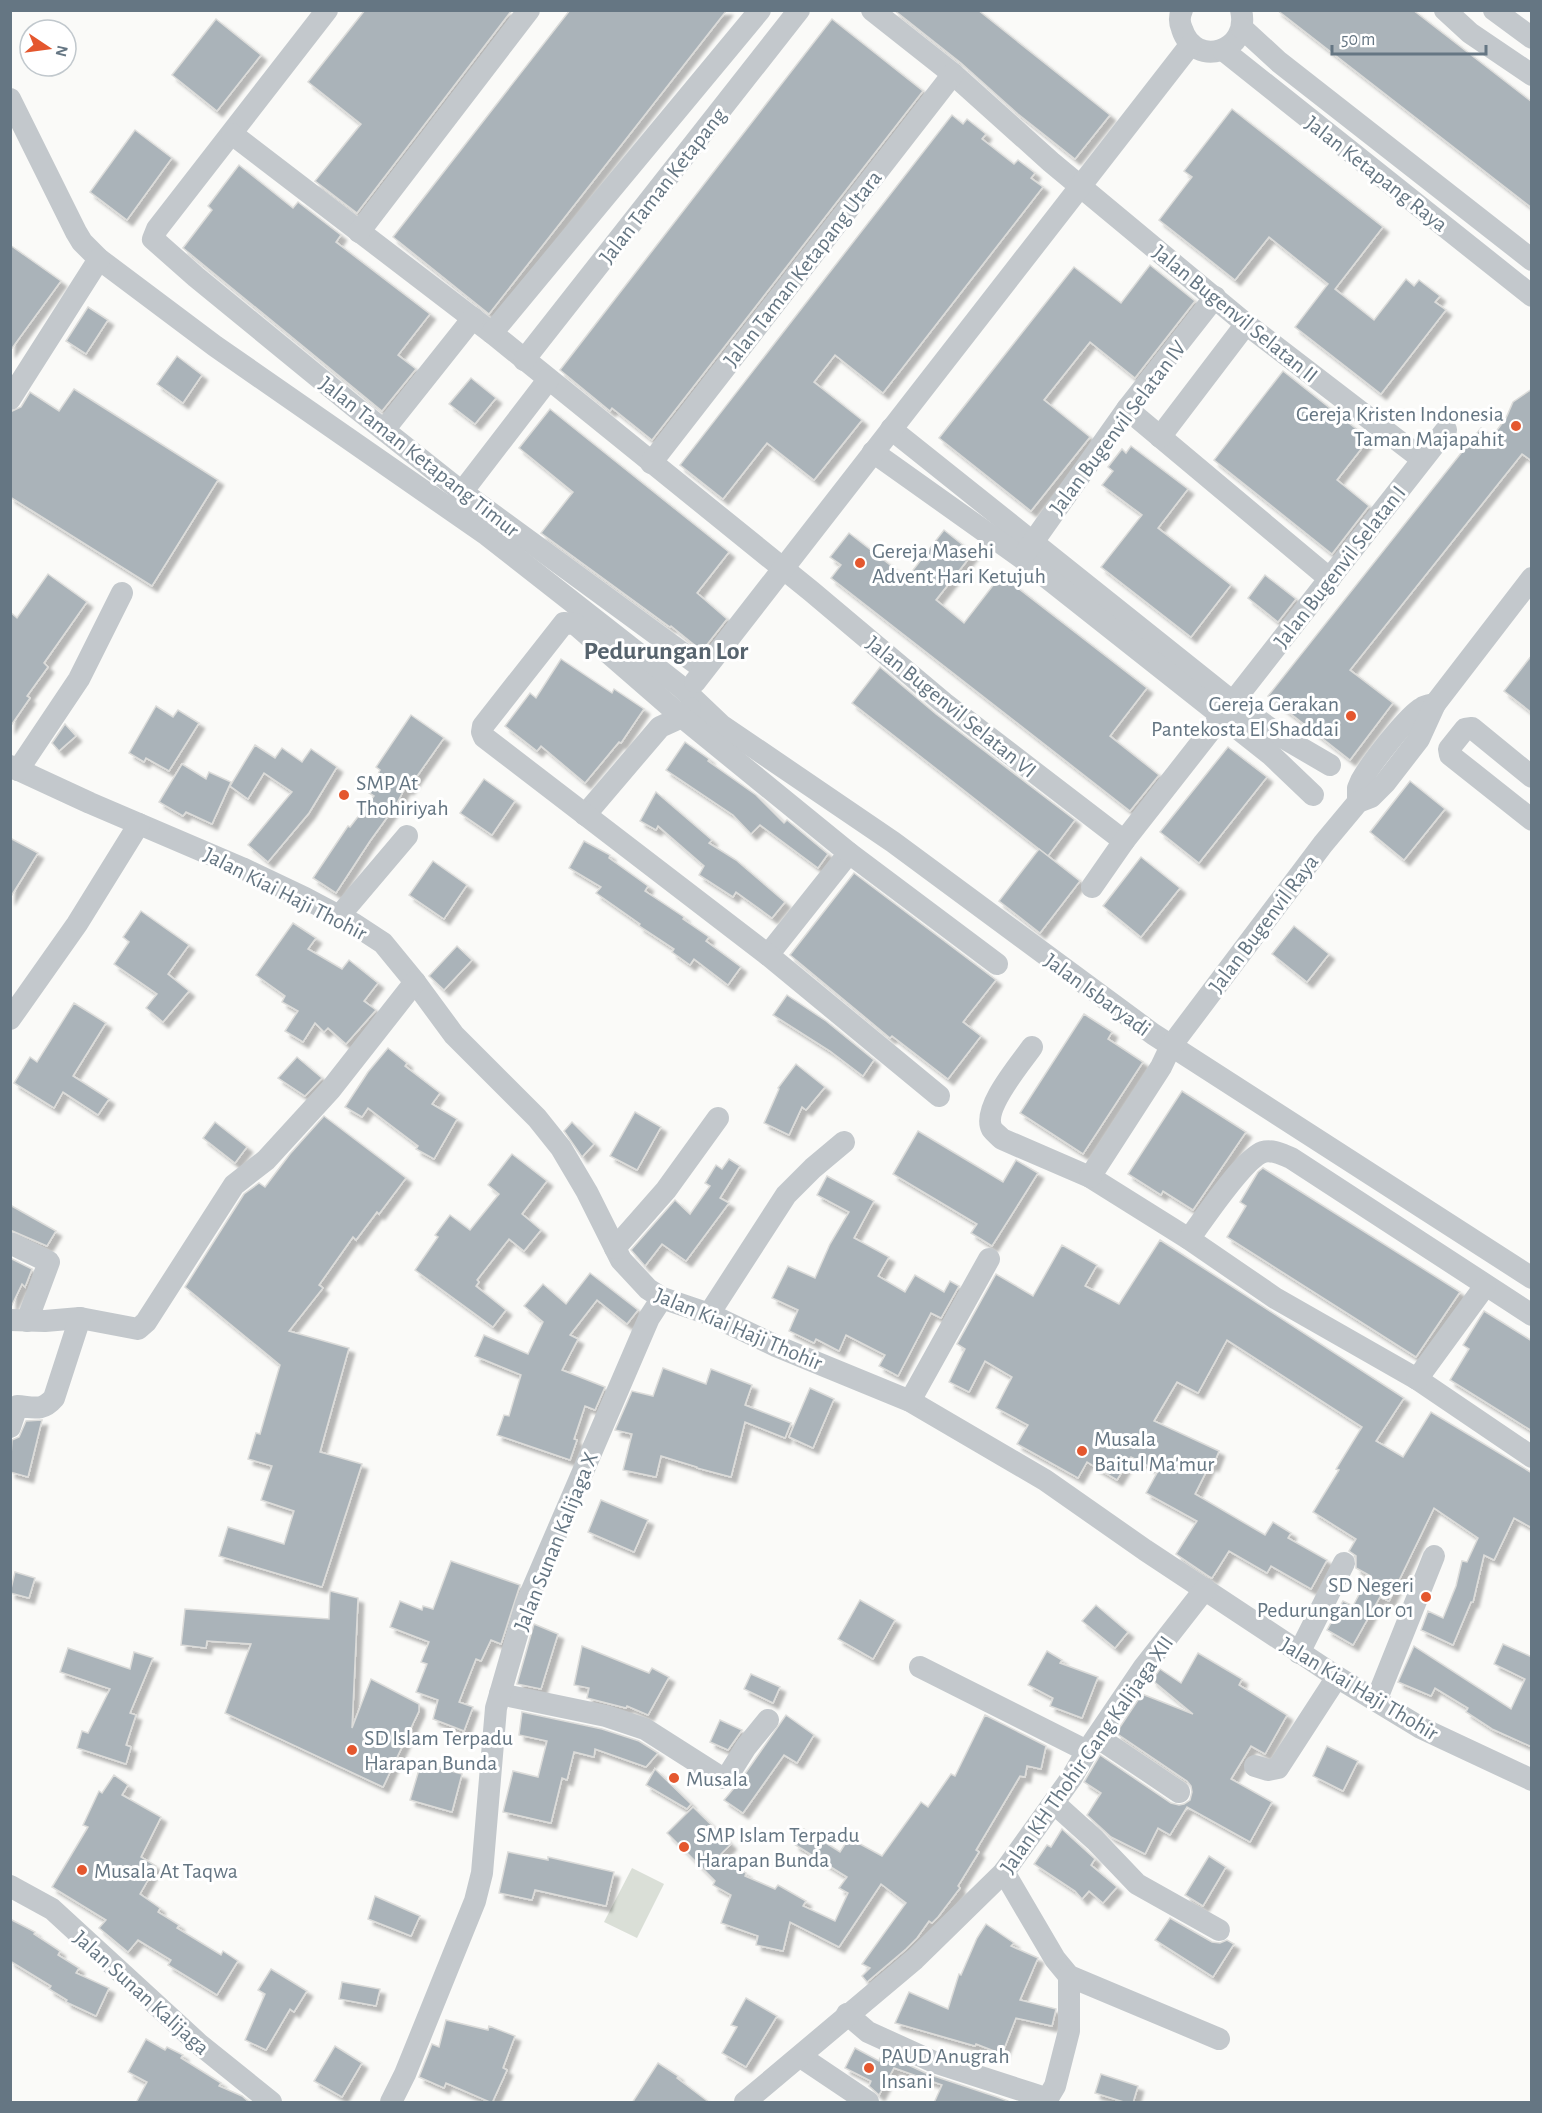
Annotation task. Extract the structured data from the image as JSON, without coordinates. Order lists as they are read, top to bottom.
{
  "streets": {
    "street": [
      "Jalan Ketapang Raya",
      "Jalan Taman Ketapang",
      "Jalan Taman Ketapang Utara",
      "Jalan Bugenvil Selatan II",
      "Jalan Bugenvil Selatan IV",
      "Jalan Taman Ketapang Timur",
      "Jalan Bugenvil Selatan I",
      "Jalan Bugenvil Selatan VI",
      "Jalan Kiai Haji Thohir",
      "Jalan Bugenvil Raya",
      "Jalan Isbaryadi",
      "Jalan Sunan Kalijaga X",
      "Jalan KH Thohir Gang Kalijaga XII",
      "Jalan Sunan Kalijaga"
    ]
  },
  "crossings": [
    ["Jalan Taman Ketapang Utara", "Jalan Bugenvil Selatan II"],
    ["Jalan Bugenvil Selatan II", "Jalan Bugenvil Selatan IV"],
    ["Jalan Bugenvil Selatan II", "Jalan Bugenvil Selatan I"],
    ["Jalan Kiai Haji Thohir", "Jalan Sunan Kalijaga X"],
    ["Jalan Kiai Haji Thohir", "Jalan KH Thohir Gang Kalijaga XII"],
    ["Jalan Bugenvil Raya", "Jalan Isbaryadi"]
  ],
  "districts": ["Pedurungan Lor"],
  "places": [
    "Gereja Kristen Indonesia Taman Majapahit",
    "Gereja Masehi Advent Hari Ketujuh",
    "Gereja Gerakan Pantekosta El Shaddai",
    "SMP At Thohiriyah",
    "Musala Baitul Ma'mur",
    "SD Negeri Pedurungan Lor 01",
    "SD Islam Terpadu Harapan Bunda",
    "Musala",
    "SMP Islam Terpadu Harapan Bunda",
    "Musala At Taqwa",
    "PAUD Anugrah Insani"
  ],
  "scale_bar": "50 m",
  "north": "right"
}
